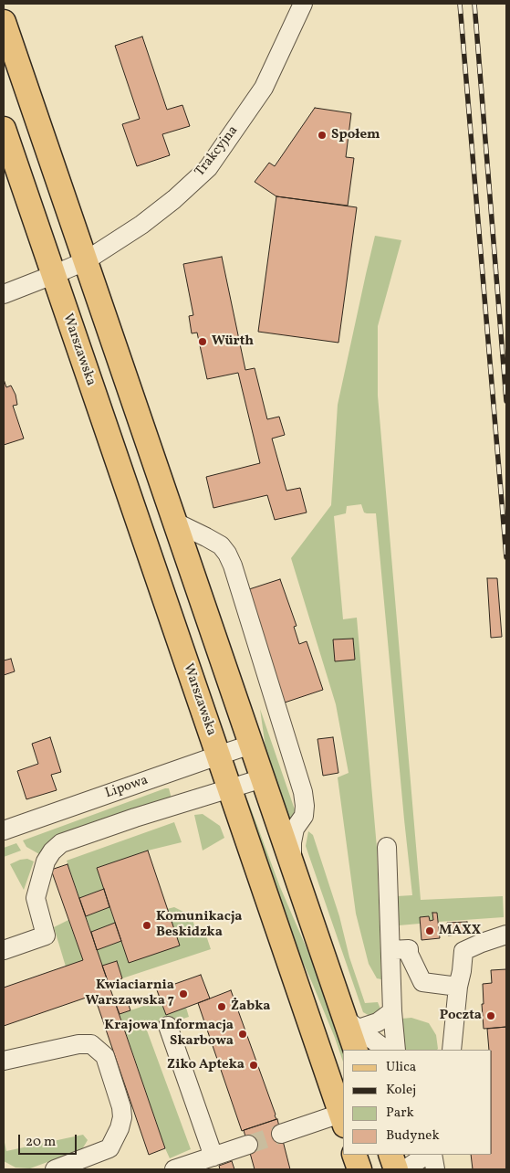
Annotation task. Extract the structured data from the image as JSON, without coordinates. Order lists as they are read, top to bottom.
{
  "streets": {
    "main road": ["Warszawska"],
    "street": ["Trakcyjna", "Lipowa"]
  },
  "crossings": [
    ["Warszawska", "Lipowa"]
  ],
  "places": [
    "Społem",
    "Würth",
    "Komunikacja Beskidzka",
    "MAXX",
    "Kwiaciarnia Warszawska 7",
    "Żabka",
    "Poczta",
    "Krajowa Informacja Skarbowa",
    "Ziko Apteka"
  ],
  "legend": [
    "Ulica",
    "Kolej",
    "Park",
    "Budynek"
  ],
  "scale_bar": "20 m"
}
